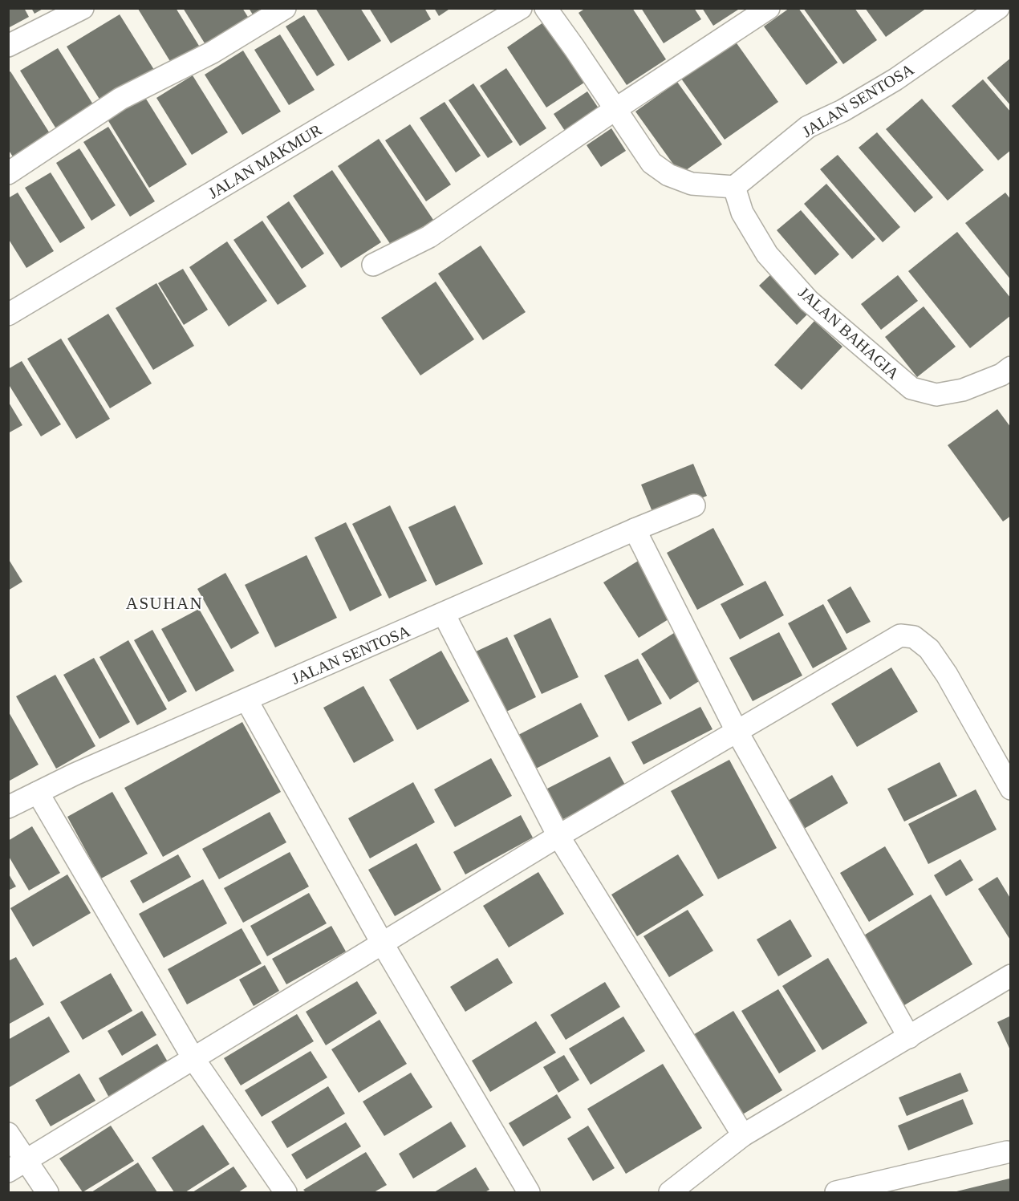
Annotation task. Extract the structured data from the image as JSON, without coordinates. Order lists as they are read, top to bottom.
{
  "streets": {
    "street": ["JALAN SENTOSA", "JALAN MAKMUR", "JALAN BAHAGIA"]
  },
  "crossings": [
    ["JALAN SENTOSA", "JALAN BAHAGIA"]
  ],
  "districts": ["ASUHAN"]
}
